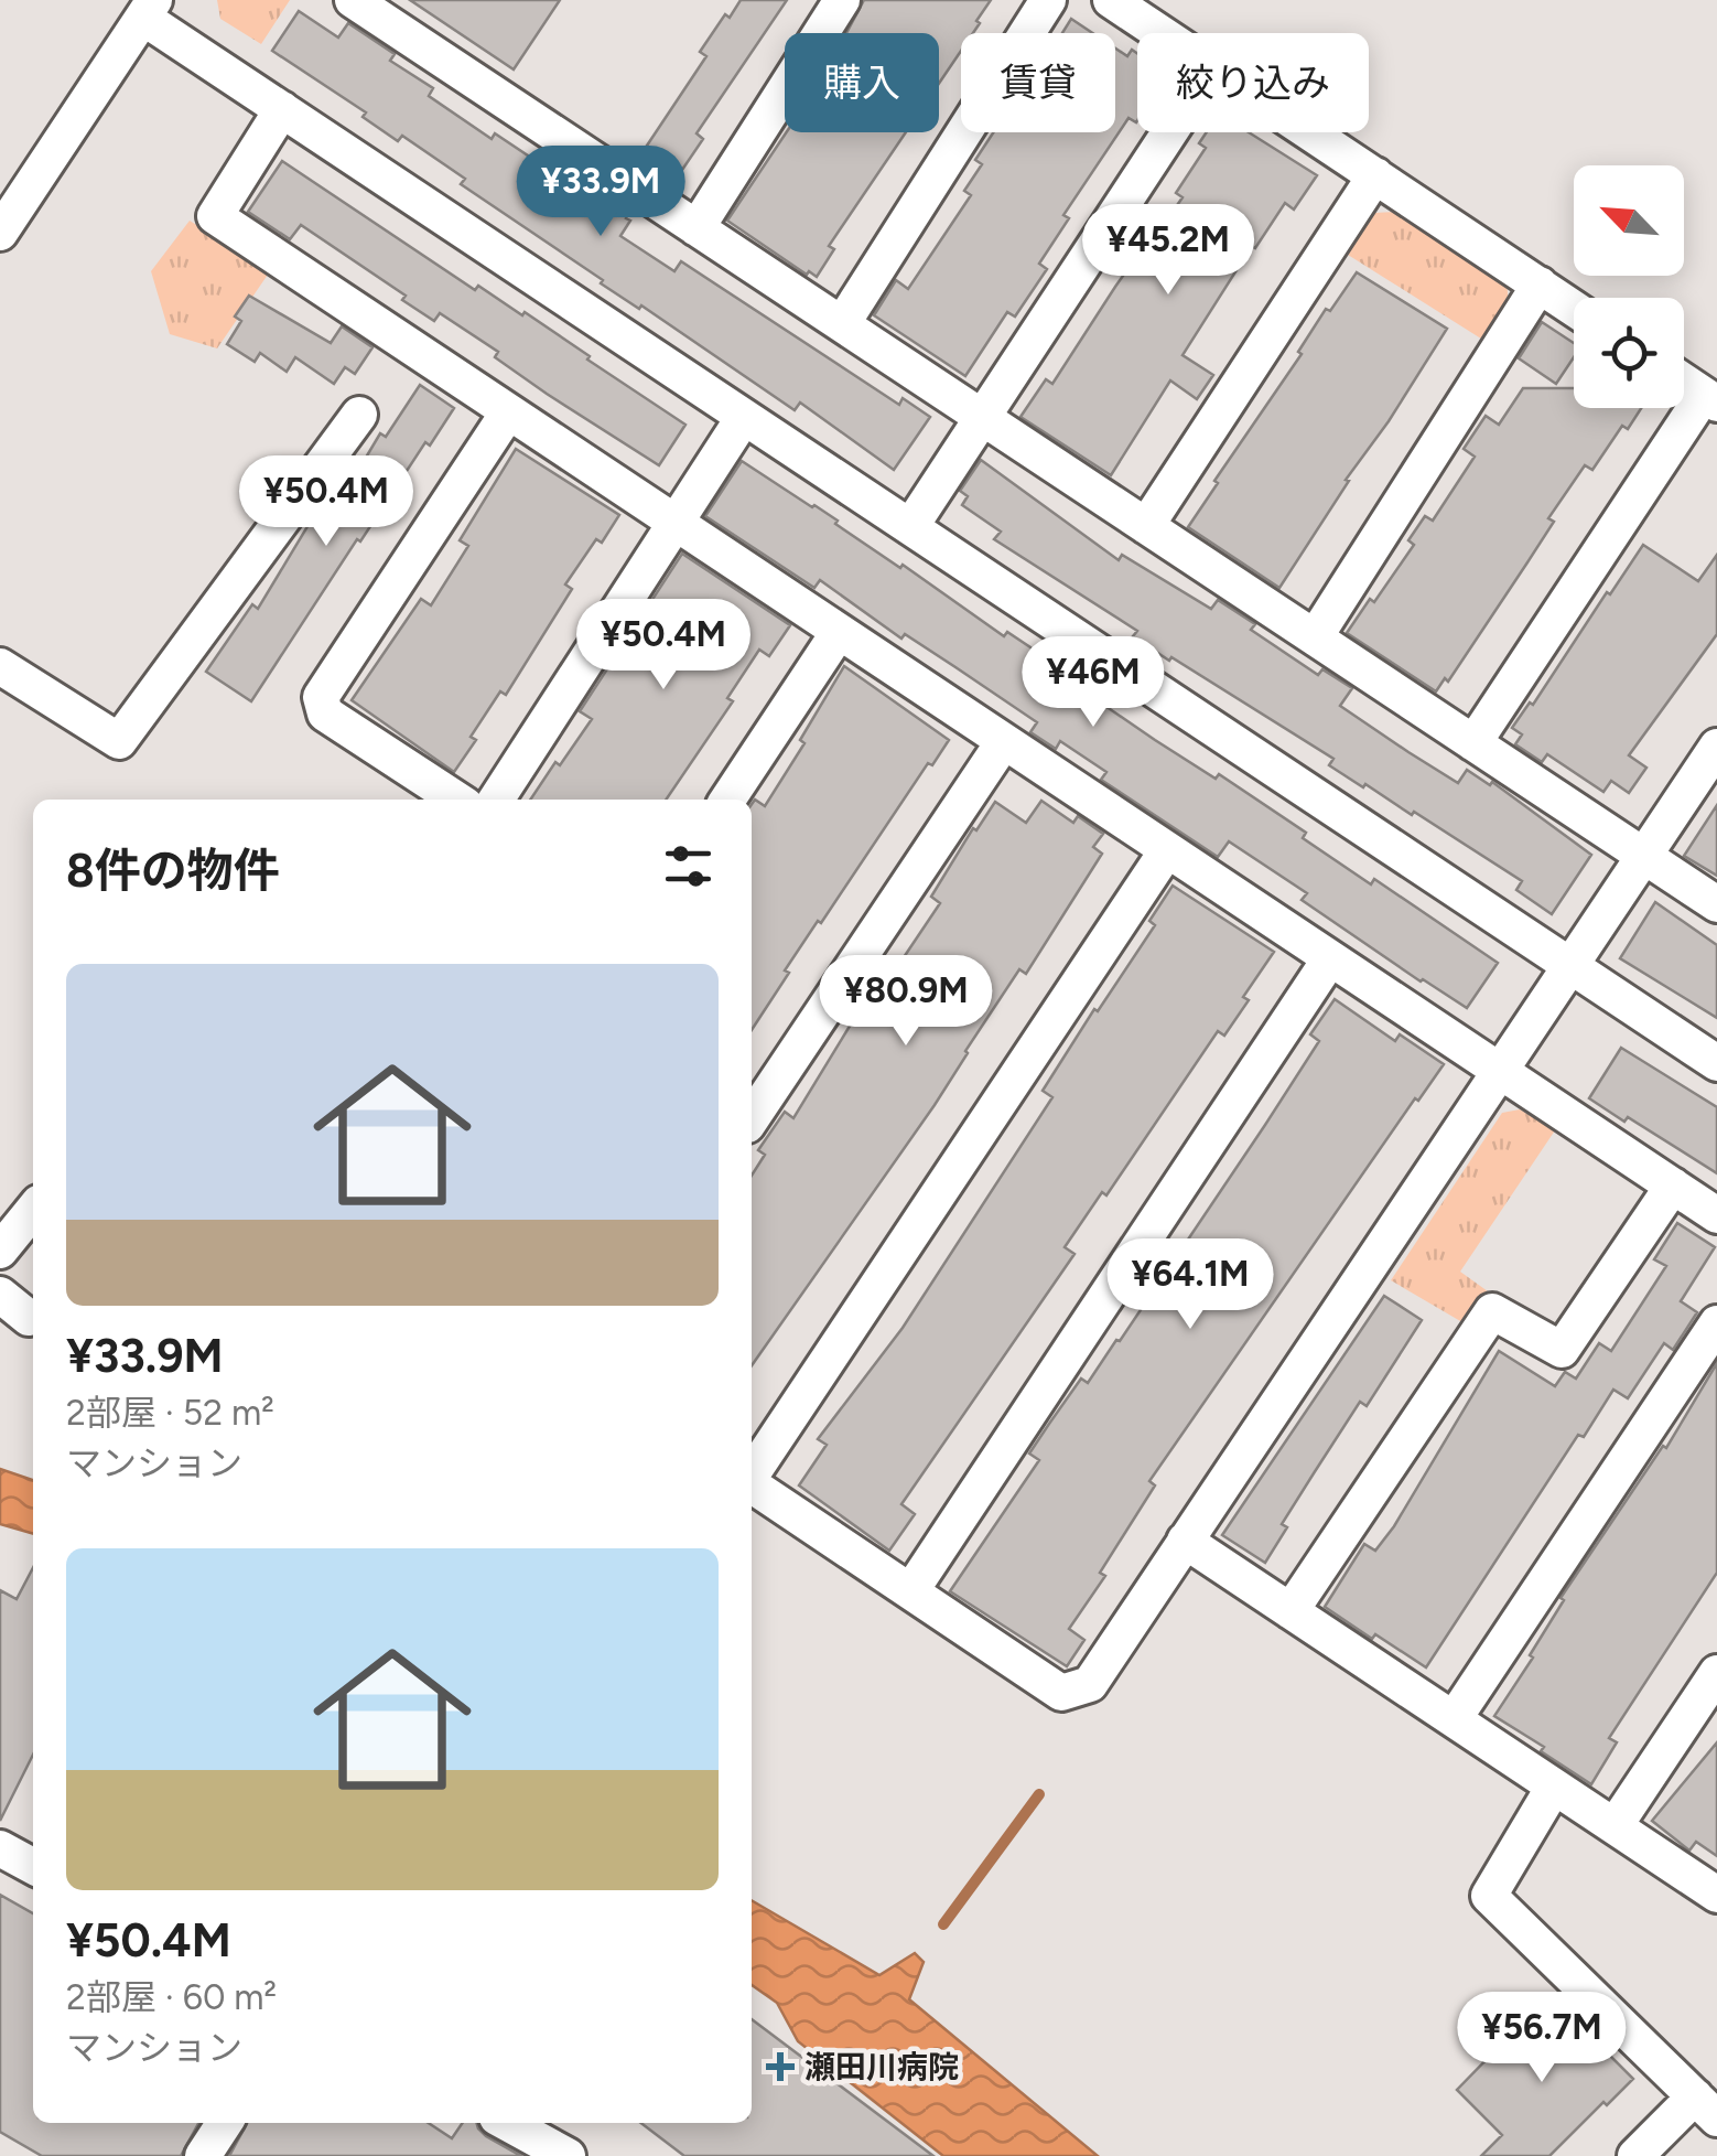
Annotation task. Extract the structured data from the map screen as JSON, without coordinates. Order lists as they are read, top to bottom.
{
  "places": {
    "health": ["瀬田川病院"]
  },
  "north": "top left",
  "page": {
    "chip": ["購入", "賃貸", "絞り込み"],
    "price": [
      "¥33.9M",
      "¥45.2M",
      "¥50.4M",
      "¥50.4M",
      "¥46M",
      "¥80.9M",
      "¥64.1M",
      "¥56.7M"
    ],
    "heading": "8件の物件",
    "list": [
      {
        "name": "¥33.9M",
        "note": "2部屋 · 52 m² · マンション"
      },
      {
        "name": "¥50.4M",
        "note": "2部屋 · 60 m² · マンション"
      }
    ]
  }
}
